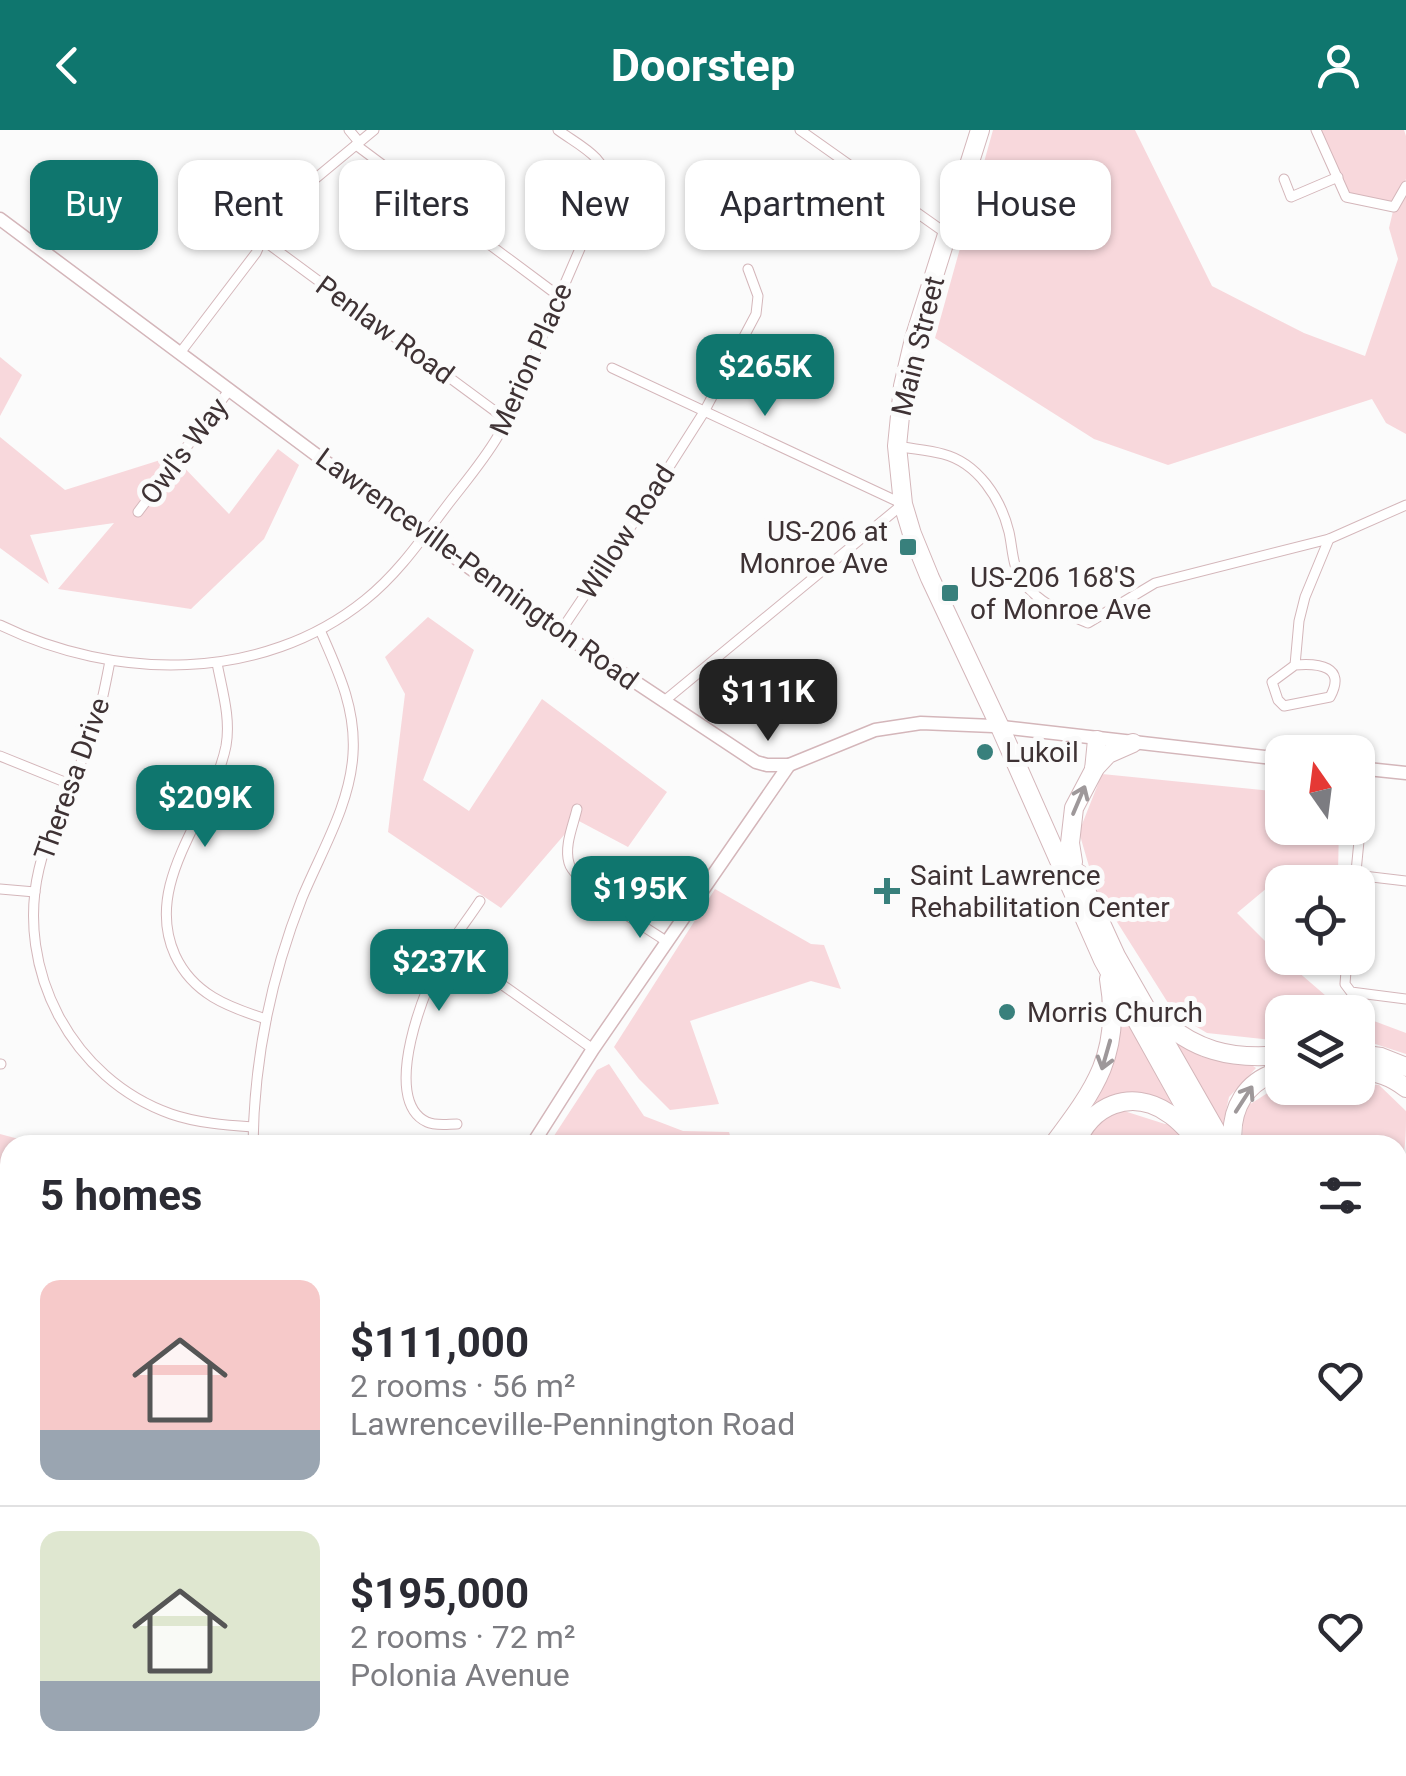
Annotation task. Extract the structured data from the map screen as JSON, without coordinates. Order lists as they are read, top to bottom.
{
  "streets": {
    "highway": ["Main Street"],
    "street": [
      "Penlaw Road",
      "Merion Place",
      "Owl's Way",
      "Willow Road",
      "Lawrenceville-Pennington Road",
      "Theresa Drive"
    ]
  },
  "crossings": [
    ["Penlaw Road", "Merion Place"],
    ["Merion Place", "Lawrenceville-Pennington Road"],
    ["Merion Place", "Theresa Drive"],
    ["Owl's Way", "Lawrenceville-Pennington Road"],
    ["Willow Road", "Lawrenceville-Pennington Road"]
  ],
  "places": {
    "transit": ["US-206 at Monroe Ave", "US-206 168'S of Monroe Ave"],
    "other": ["Lukoil", "Morris Church"],
    "health": ["Saint Lawrence Rehabilitation Center"]
  },
  "north": "top",
  "page": {
    "header": "Doorstep",
    "chip": [
      "Buy",
      "Rent",
      "Filters",
      "New",
      "Apartment",
      "House"
    ],
    "price": [
      "$265K",
      "$111K",
      "$209K",
      "$195K",
      "$237K"
    ],
    "heading": "5 homes",
    "list": [
      {
        "name": "$111,000",
        "note": "2 rooms · 56 m² · Lawrenceville-Pennington Road"
      },
      {
        "name": "$195,000",
        "note": "2 rooms · 72 m² · Polonia Avenue"
      }
    ]
  }
}
